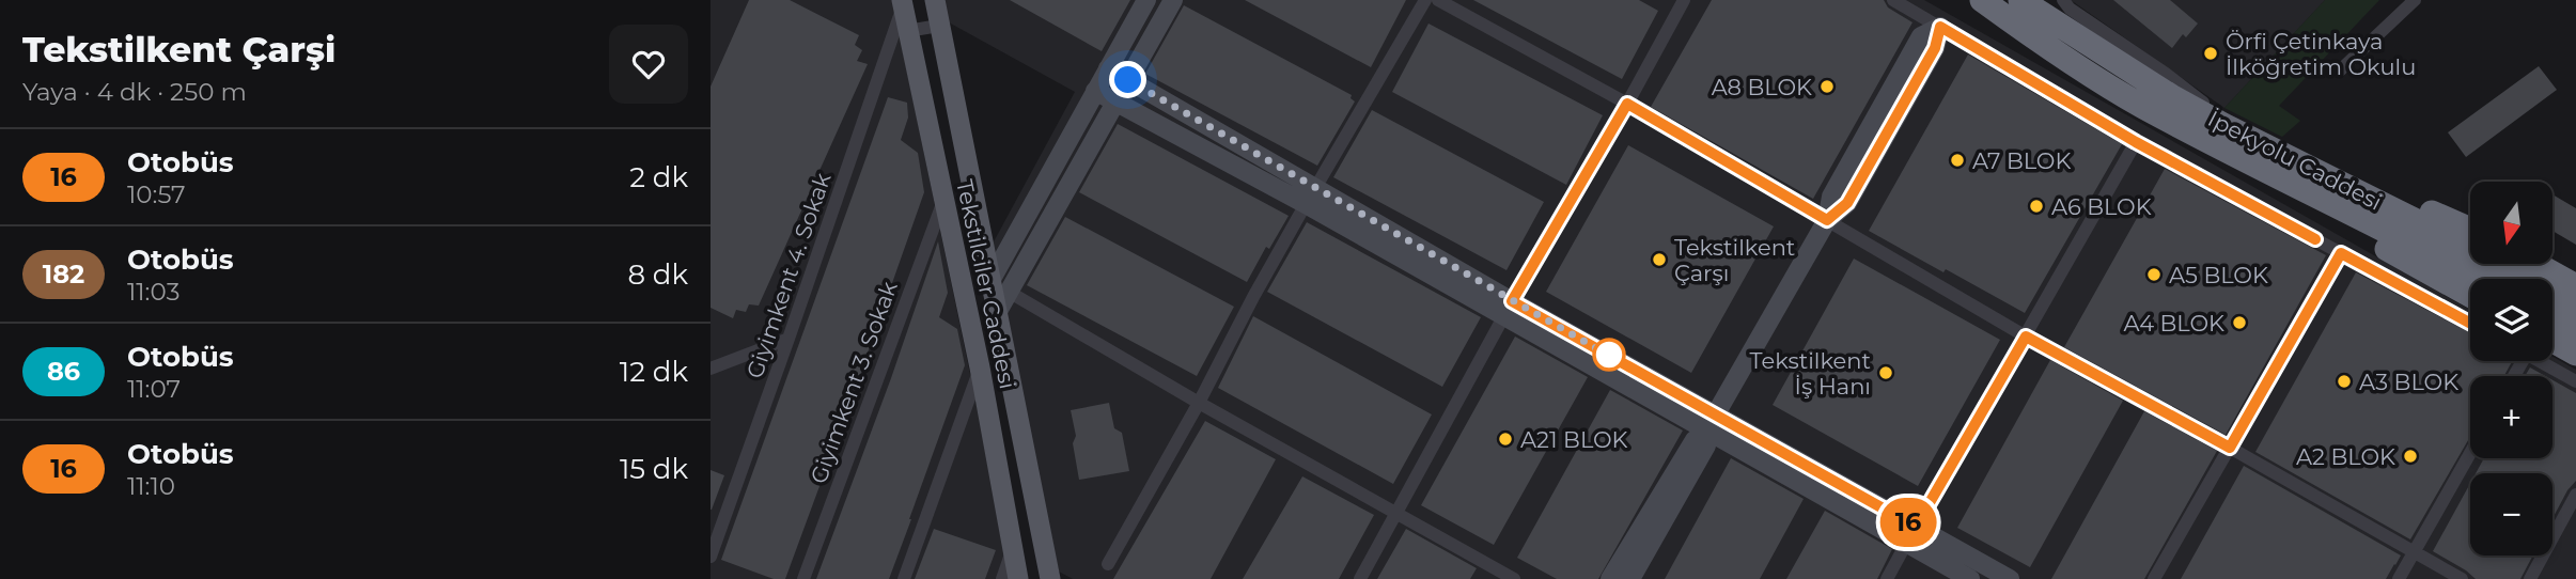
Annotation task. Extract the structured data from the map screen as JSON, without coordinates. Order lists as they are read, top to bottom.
{
  "streets": {
    "highway": ["İpekyolu Caddesi"],
    "main road": ["Tekstilciler Caddesi"],
    "street": ["Giyimkent 4. Sokak", "Giyimkent 3. Sokak"]
  },
  "crossings": [
    ["Giyimkent 4. Sokak", "Tekstilciler Caddesi"],
    ["Tekstilciler Caddesi", "Giyimkent 3. Sokak"]
  ],
  "places": [
    "Örfi Çetinkaya İlköğretim Okulu",
    "A8 BLOK",
    "A7 BLOK",
    "A6 BLOK",
    "Tekstilkent Çarşı",
    "A5 BLOK",
    "A4 BLOK",
    "Tekstilkent İş Hanı",
    "A3 BLOK",
    "A21 BLOK",
    "A2 BLOK"
  ],
  "lines": ["bus line 16"],
  "north": "bottom",
  "page": {
    "heading": ["Tekstilkent Çarşi", "Yaya · 4 dk · 250 m"],
    "on_map": "16",
    "list": [
      {
        "mark": "16",
        "name": "Otobüs",
        "note": "10:57",
        "value": "2 dk"
      },
      {
        "mark": "182",
        "name": "Otobüs",
        "note": "11:03",
        "value": "8 dk"
      },
      {
        "mark": "86",
        "name": "Otobüs",
        "note": "11:07",
        "value": "12 dk"
      },
      {
        "mark": "16",
        "name": "Otobüs",
        "note": "11:10",
        "value": "15 dk"
      }
    ],
    "map_buttons": ["+", "−"]
  }
}
